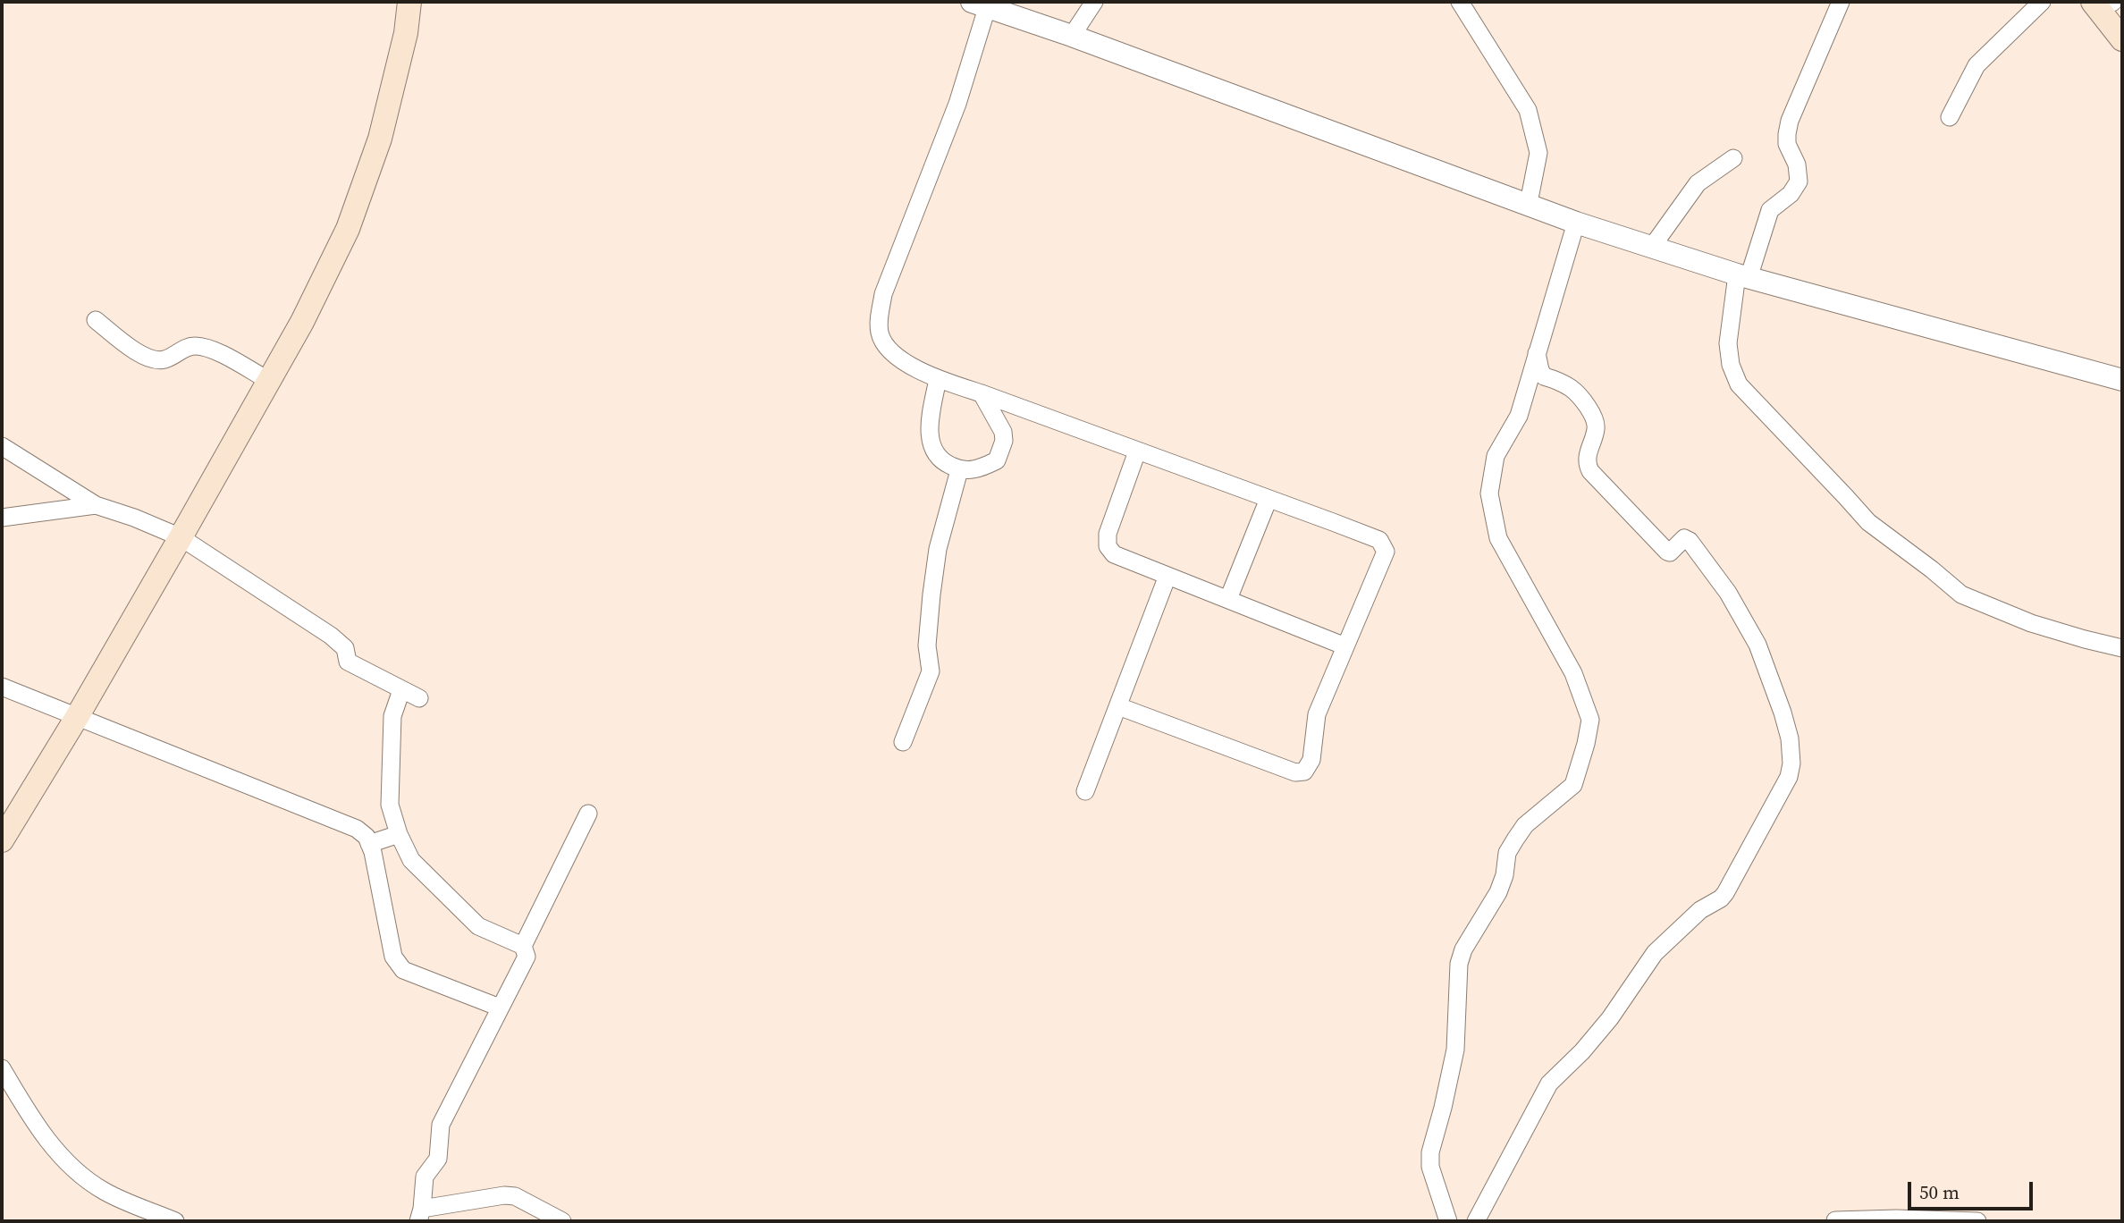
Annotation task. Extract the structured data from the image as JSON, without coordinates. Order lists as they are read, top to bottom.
{
  "scale_bar": "50 m"
}
